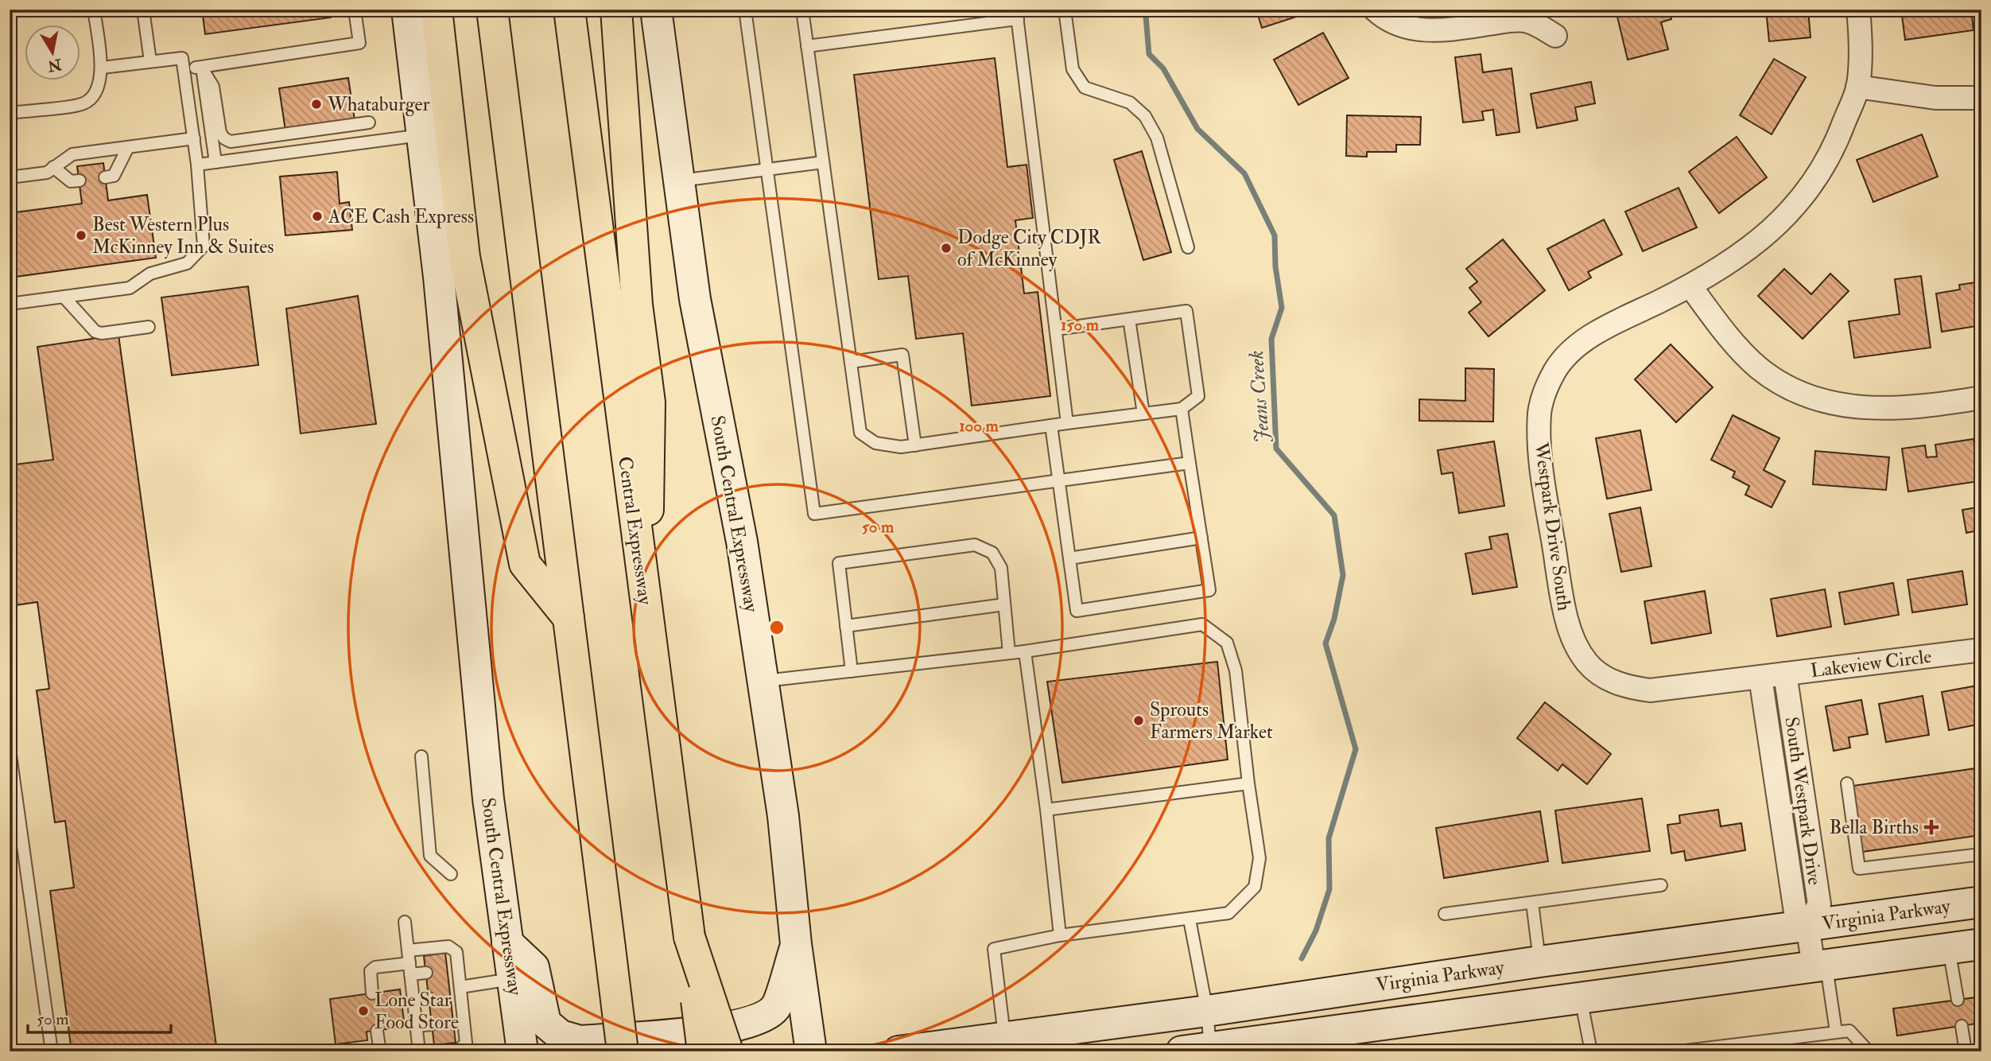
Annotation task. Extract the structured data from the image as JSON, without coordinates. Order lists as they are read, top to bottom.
{
  "streets": {
    "highway": ["Central Expressway"],
    "main road": ["South Central Expressway", "Virginia Parkway"],
    "street": ["Westpark Drive South", "Lakeview Circle", "South Westpark Drive"]
  },
  "crossings": [
    ["Westpark Drive South", "Lakeview Circle"],
    ["Westpark Drive South", "South Westpark Drive"],
    ["Lakeview Circle", "South Westpark Drive"],
    ["South Westpark Drive", "Virginia Parkway"]
  ],
  "water": ["Jeans Creek"],
  "places": {
    "other": [
      "Whataburger",
      "ACE Cash Express",
      "Best Western Plus McKinney Inn & Suites",
      "Dodge City CDJR of McKinney",
      "Sprouts Farmers Market",
      "Lone Star Food Store"
    ],
    "health": ["Bella Births"]
  },
  "scale_bar": "50 m",
  "north": "bottom",
  "rings": ["150 m", "100 m", "50 m"]
}
